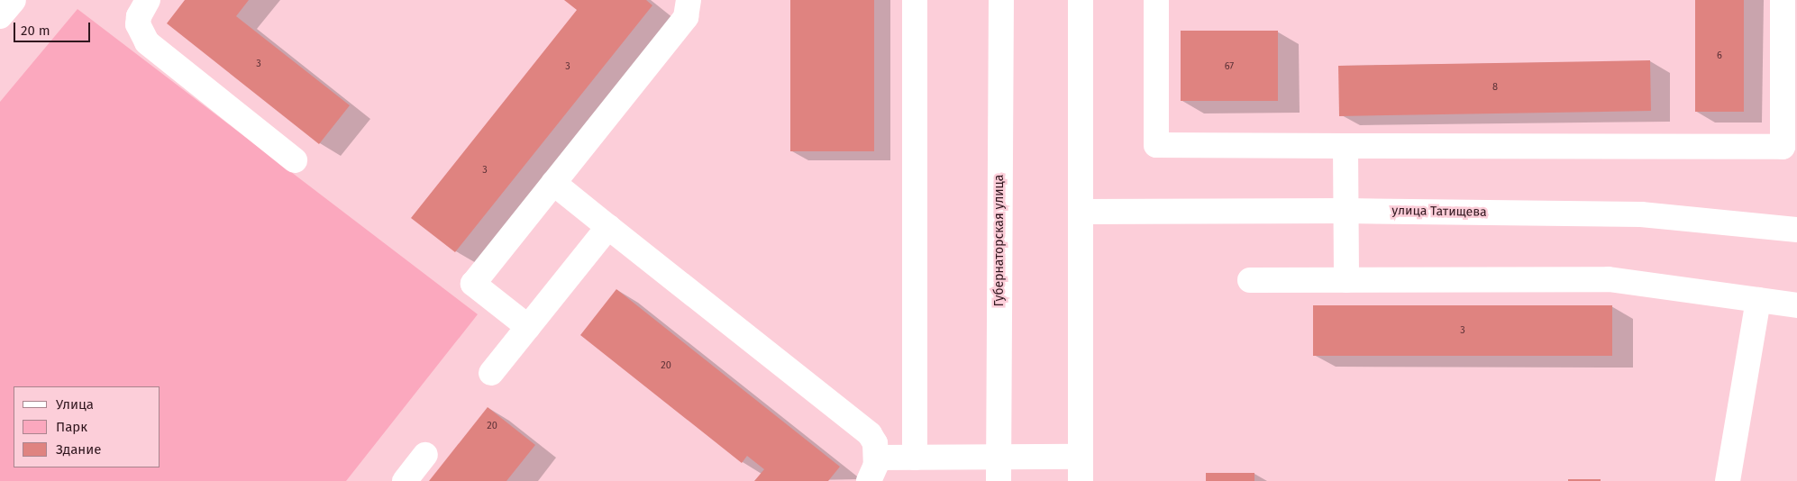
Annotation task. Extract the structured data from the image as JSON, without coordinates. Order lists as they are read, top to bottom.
{
  "streets": {
    "street": ["улица Татищева", "Губернаторская улица"]
  },
  "house_numbers": [
    "6",
    "3",
    "3",
    "67",
    "8",
    "3",
    "3",
    "20",
    "20"
  ],
  "legend": ["Улица", "Парк", "Здание"],
  "scale_bar": "20 m"
}
